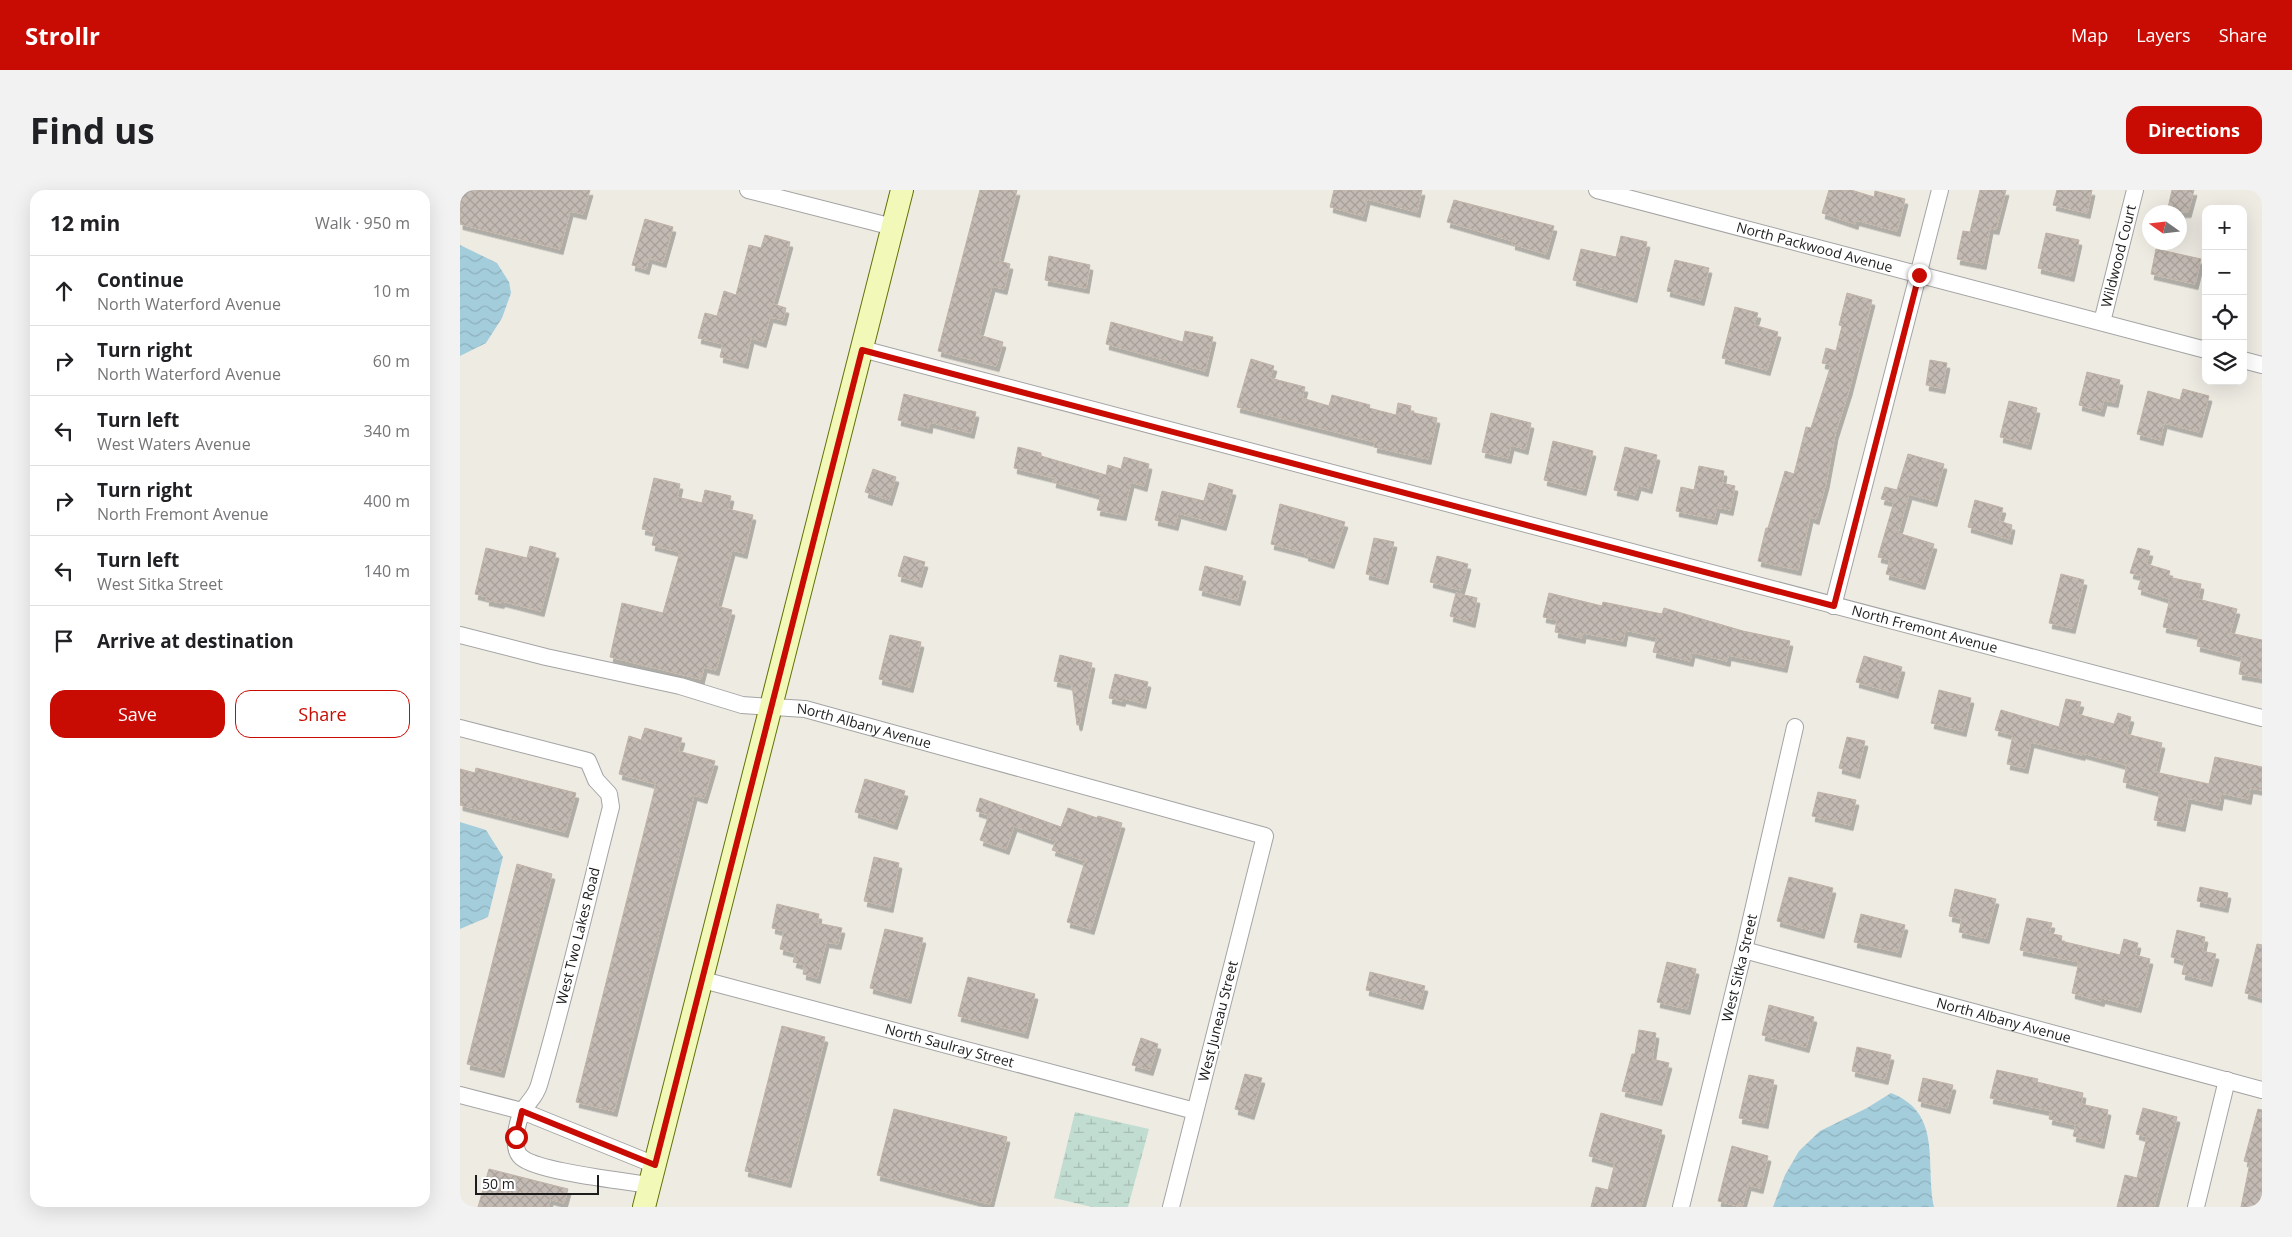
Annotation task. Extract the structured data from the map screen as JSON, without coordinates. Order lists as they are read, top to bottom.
{
  "streets": {
    "street": [
      "North Packwood Avenue",
      "Wildwood Court",
      "North Fremont Avenue",
      "North Albany Avenue",
      "West Two Lakes Road",
      "West Sitka Street",
      "West Juneau Street",
      "North Saulray Street"
    ]
  },
  "crossings": [
    ["North Packwood Avenue", "Wildwood Court"],
    ["North Albany Avenue", "West Sitka Street"],
    ["North Albany Avenue", "West Juneau Street"],
    ["West Juneau Street", "North Saulray Street"]
  ],
  "scale_bar": "50 m",
  "north": "left",
  "page": {
    "header": "Strollr",
    "nav": ["Map", "Layers", "Share"],
    "buttons": [
      "Directions",
      ["Save", "Share"]
    ],
    "title": "Find us",
    "heading": ["12 min", "Walk · 950 m"],
    "map_buttons": ["+", "−"],
    "list": [
      ["Continue", "North Waterford Avenue", "10 m"],
      ["Turn right", "North Waterford Avenue", "60 m"],
      ["Turn left", "West Waters Avenue", "340 m"],
      ["Turn right", "North Fremont Avenue", "400 m"],
      ["Turn left", "West Sitka Street", "140 m"],
      "Arrive at destination"
    ],
    "scale": "50 m"
  }
}
